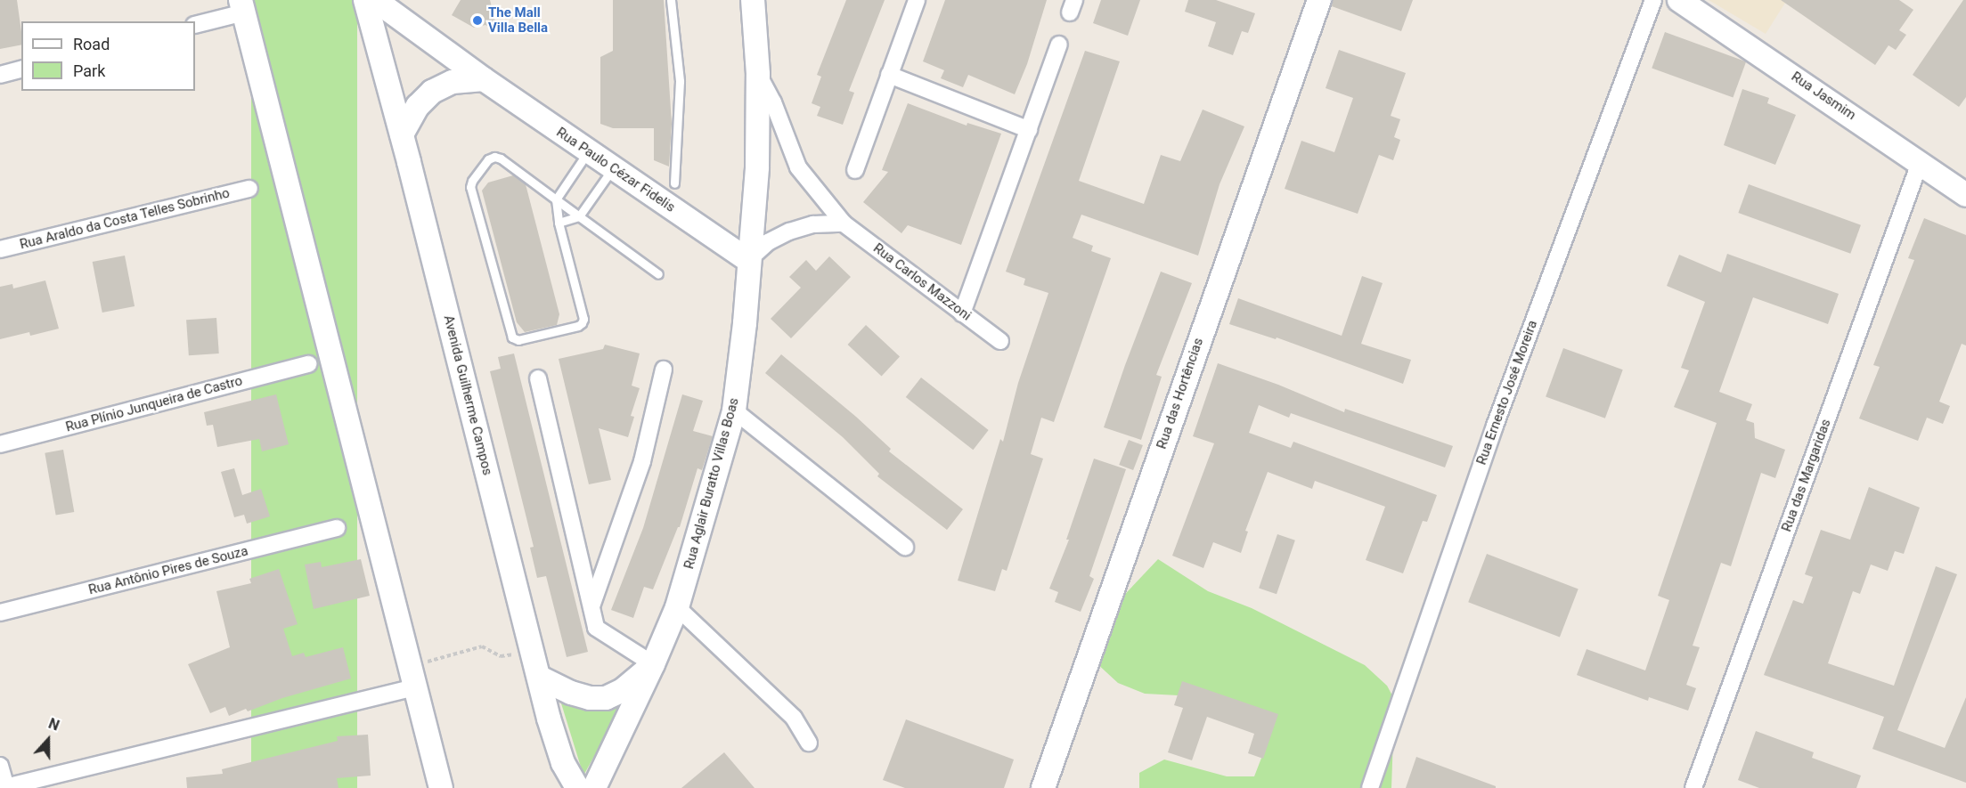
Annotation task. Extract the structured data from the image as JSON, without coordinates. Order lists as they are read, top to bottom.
{
  "streets": {
    "main road": [
      "Rua Jasmim",
      "Rua Paulo Cézar Fidelis",
      "Rua das Hortências",
      "Avenida Guilherme Campos",
      "Rua Aglair Buratto Villas Boas"
    ],
    "street": [
      "Rua Araldo da Costa Telles Sobrinho",
      "Rua Carlos Mazzoni",
      "Rua Ernesto José Moreira",
      "Rua Plínio Junqueira de Castro",
      "Rua das Margaridas",
      "Rua Antônio Pires de Souza"
    ]
  },
  "crossings": [
    ["Rua Jasmim", "Rua das Margaridas"],
    ["Rua Paulo Cézar Fidelis", "Rua Aglair Buratto Villas Boas"],
    ["Rua Carlos Mazzoni", "Rua Aglair Buratto Villas Boas"]
  ],
  "places": ["The Mall Villa Bella"],
  "legend": ["Road", "Park"],
  "north": "top"
}
